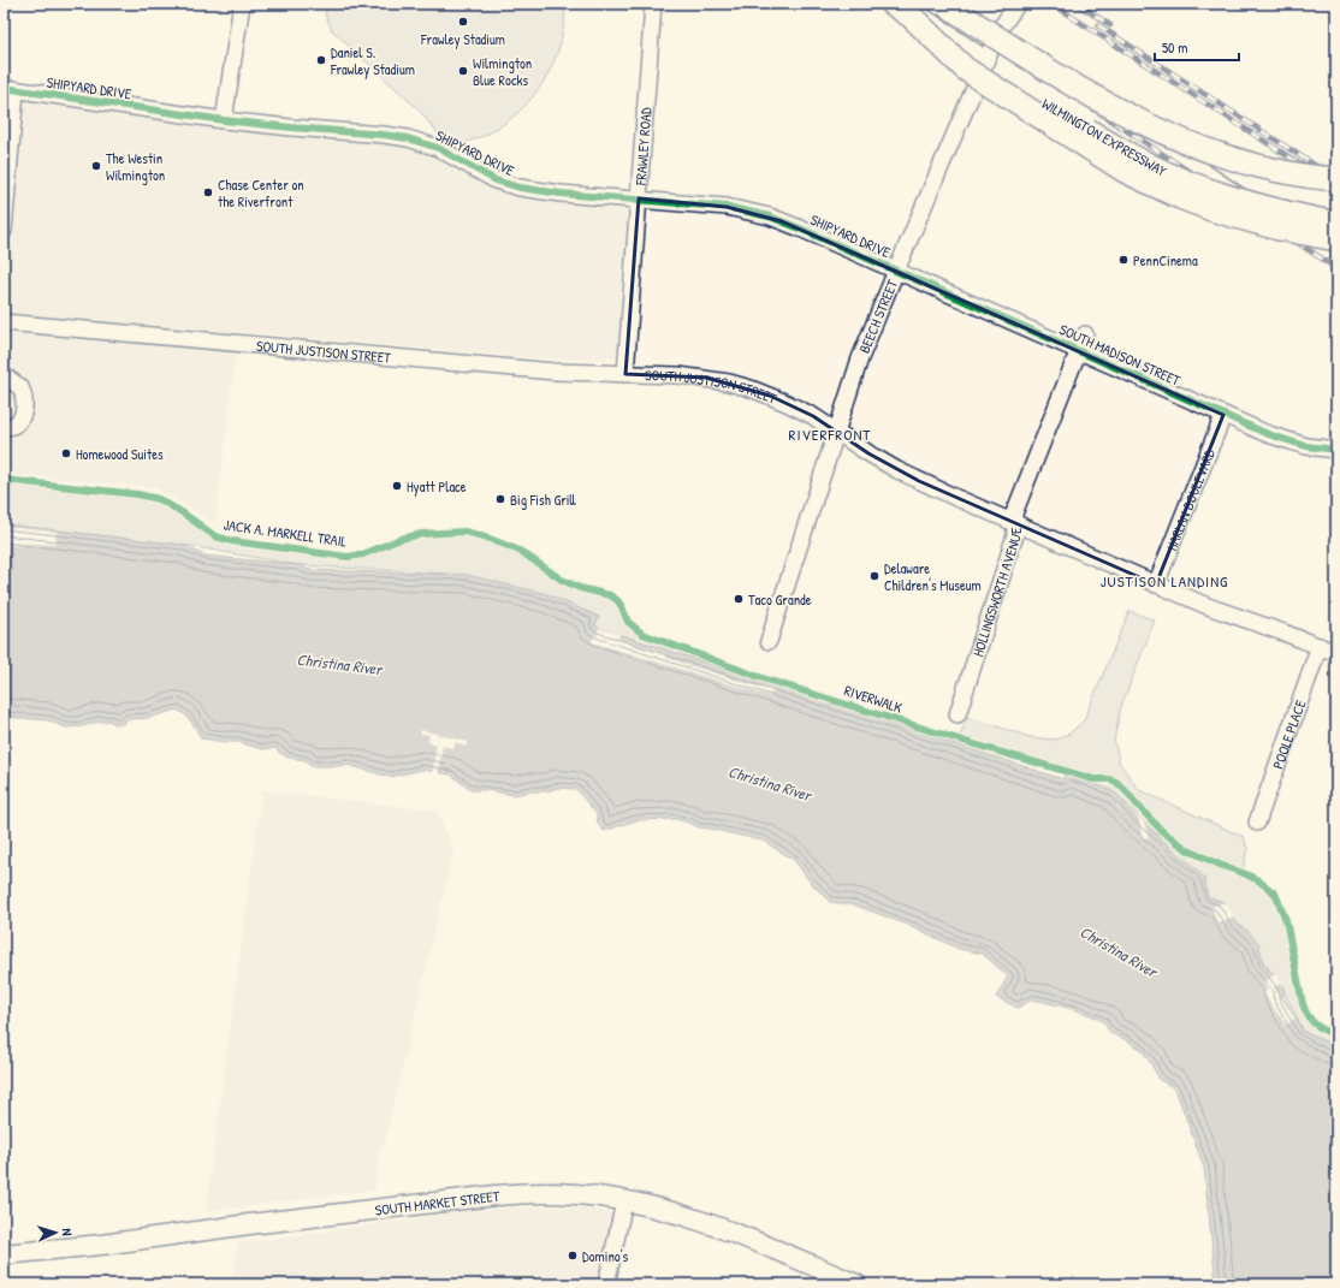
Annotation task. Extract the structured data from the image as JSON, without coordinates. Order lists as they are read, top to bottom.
{
  "streets": {
    "highway": ["WILMINGTON EXPRESSWAY"],
    "main road": ["SOUTH MARKET STREET"],
    "street": [
      "SHIPYARD DRIVE",
      "FRAWLEY ROAD",
      "BEECH STREET",
      "SOUTH JUSTISON STREET",
      "SOUTH MADISON STREET",
      "HARLAN BOULEVARD",
      "HOLLINGSWORTH AVENUE",
      "POOLE PLACE"
    ],
    "cycle path": ["JACK A. MARKELL TRAIL"]
  },
  "crossings": [
    ["SHIPYARD DRIVE", "FRAWLEY ROAD"],
    ["SHIPYARD DRIVE", "BEECH STREET"],
    ["SHIPYARD DRIVE", "SOUTH MADISON STREET"],
    ["FRAWLEY ROAD", "SOUTH JUSTISON STREET"],
    ["BEECH STREET", "SOUTH JUSTISON STREET"],
    ["BEECH STREET", "SOUTH MADISON STREET"],
    ["SOUTH JUSTISON STREET", "HARLAN BOULEVARD"],
    ["SOUTH JUSTISON STREET", "HOLLINGSWORTH AVENUE"],
    ["SOUTH JUSTISON STREET", "POOLE PLACE"],
    ["SOUTH MADISON STREET", "HARLAN BOULEVARD"],
    ["SOUTH MADISON STREET", "HOLLINGSWORTH AVENUE"]
  ],
  "districts": ["RIVERFRONT", "JUSTISON LANDING"],
  "water": ["Christina River"],
  "places": [
    "Frawley Stadium",
    "Daniel S. Frawley Stadium",
    "Wilmington Blue Rocks",
    "The Westin Wilmington",
    "Chase Center on the Riverfront",
    "PennCinema",
    "Homewood Suites",
    "Hyatt Place",
    "Big Fish Grill",
    "Delaware Children's Museum",
    "Taco Grande",
    "Domino's"
  ],
  "scale_bar": "50 m",
  "north": "right"
}
